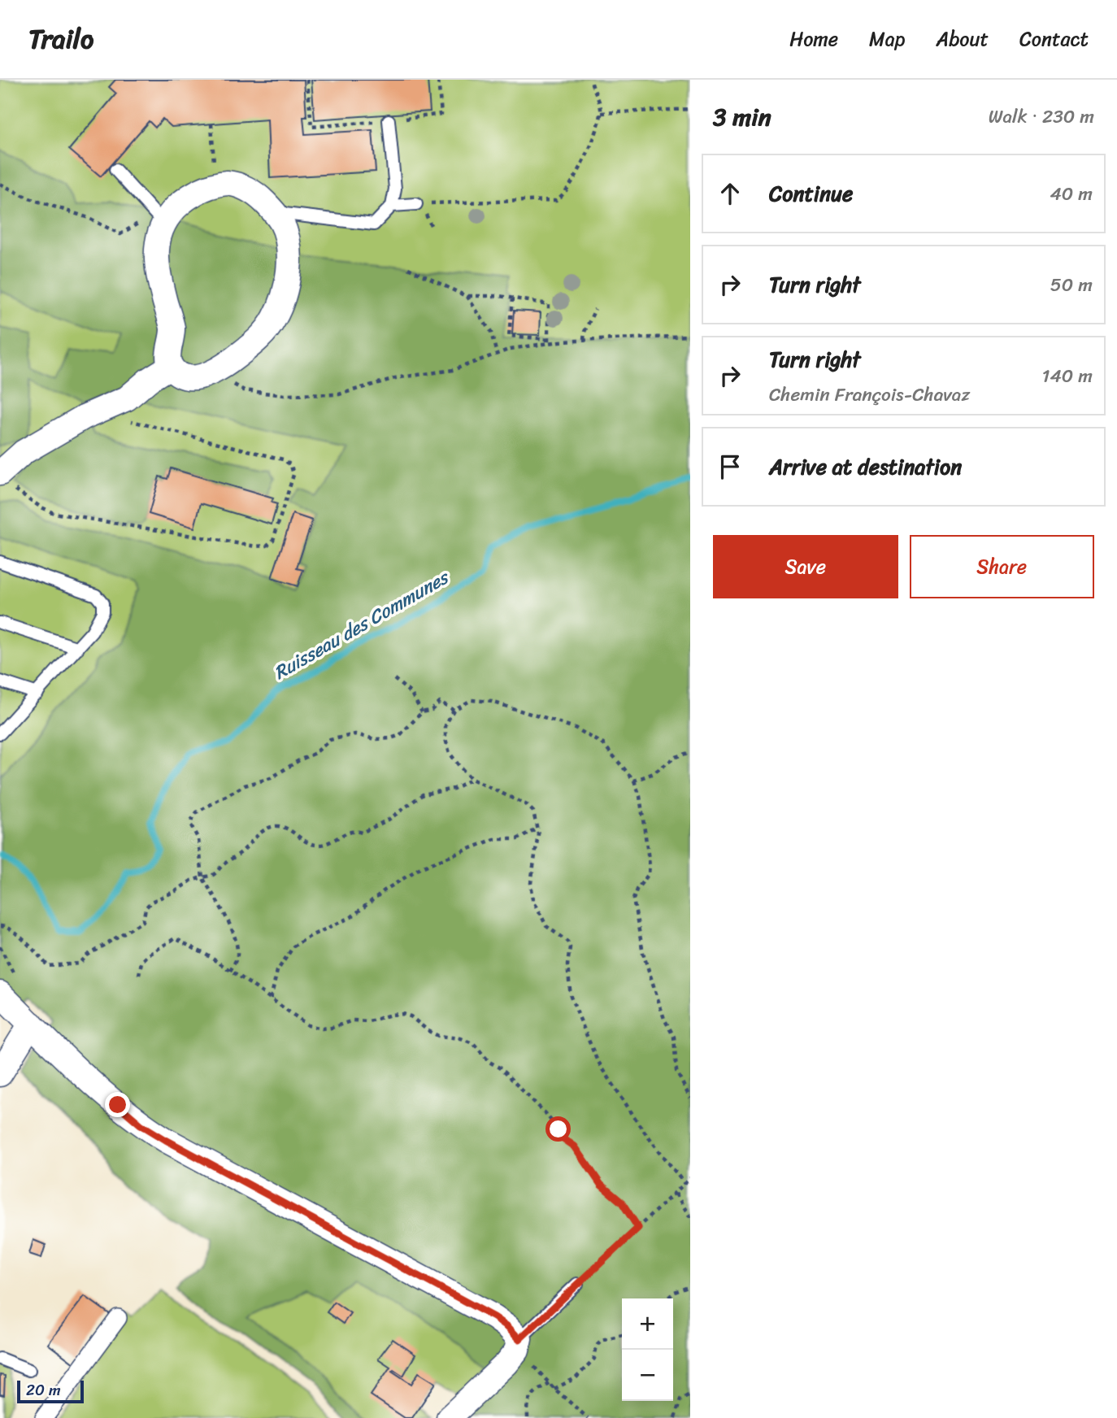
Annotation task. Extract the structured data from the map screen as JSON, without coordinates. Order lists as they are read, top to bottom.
{
  "water": ["Ruisseau des Communes"],
  "scale_bar": "20 m",
  "page": {
    "header": "Trailo",
    "nav": [
      "Home",
      "Map",
      "About",
      "Contact"
    ],
    "heading": ["3 min", "Walk · 230 m"],
    "list": [
      ["Continue", "40 m"],
      ["Turn right", "50 m"],
      ["Turn right", "Chemin François-Chavaz", "140 m"],
      "Arrive at destination"
    ],
    "buttons": ["Save", "Share"],
    "map_buttons": ["+", "−"],
    "scale": "20 m"
  }
}
